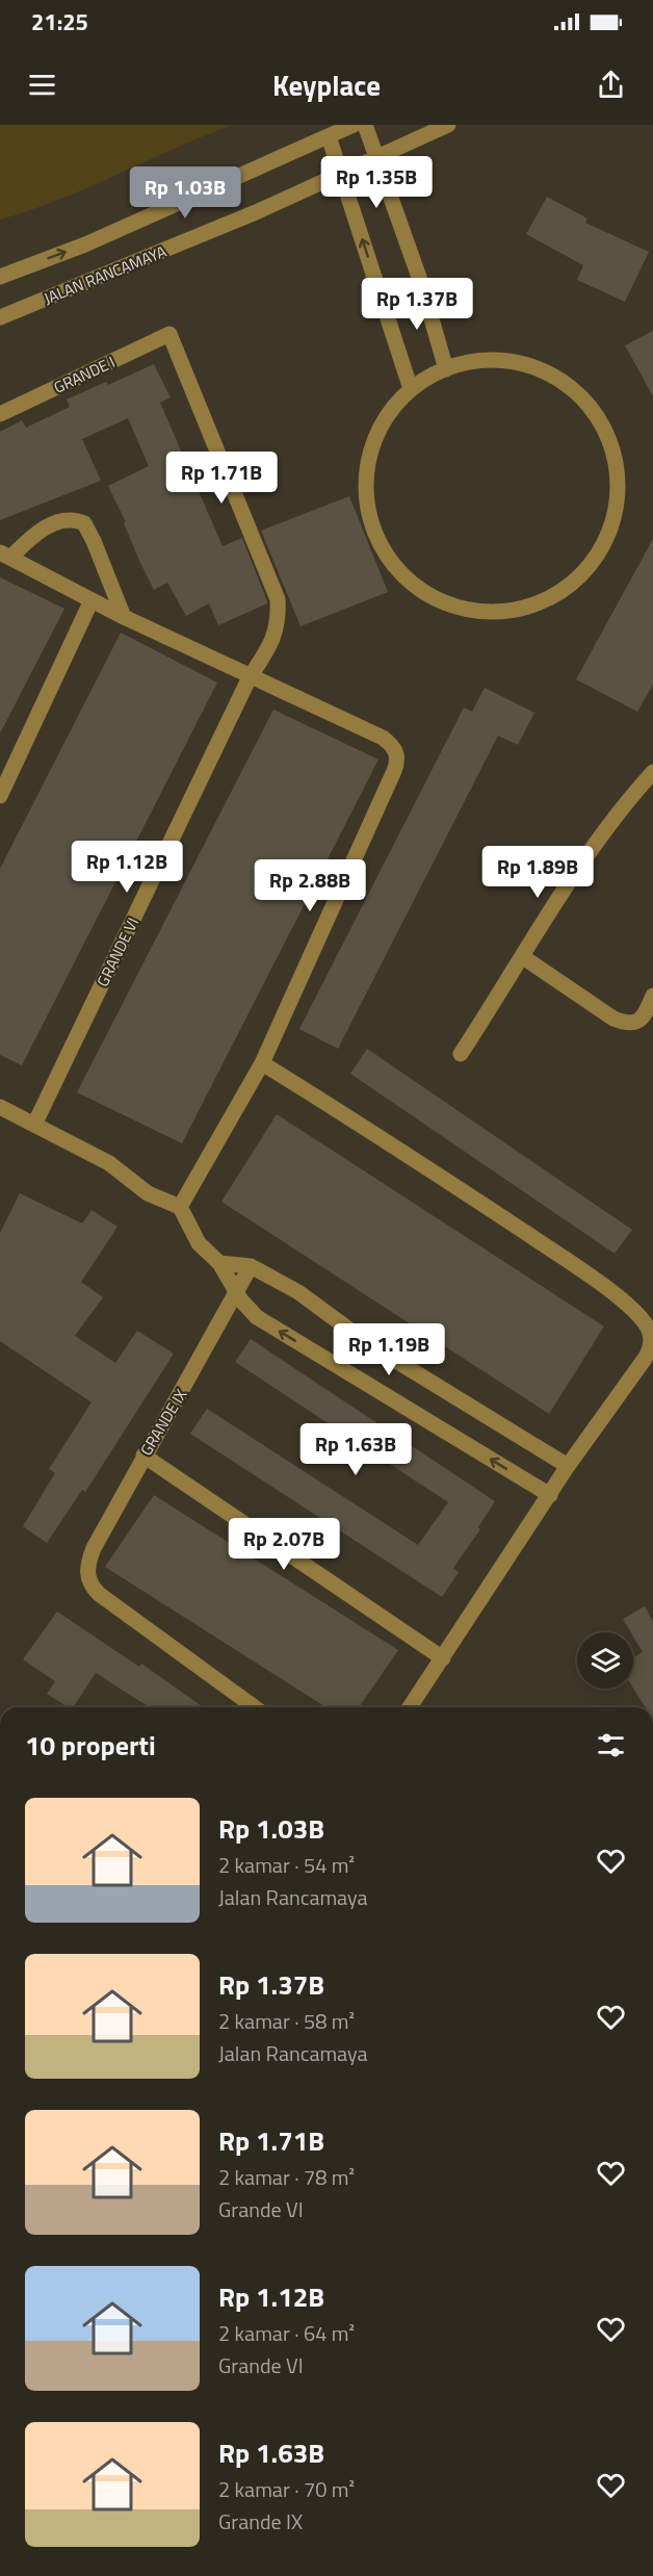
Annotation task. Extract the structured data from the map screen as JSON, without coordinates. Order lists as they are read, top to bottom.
{
  "streets": {
    "street": [
      "JALAN RANCAMAYA",
      "GRANDE I",
      "GRANDE VI",
      "GRANDE IX"
    ]
  },
  "crossings": [
    ["GRANDE I", "GRANDE VI"]
  ],
  "page": {
    "status": "21:25",
    "header": "Keyplace",
    "price": [
      "Rp 1.35B",
      "Rp 1.03B",
      "Rp 1.37B",
      "Rp 1.71B",
      "Rp 1.12B",
      "Rp 1.89B",
      "Rp 2.88B",
      "Rp 1.19B",
      "Rp 1.63B",
      "Rp 2.07B"
    ],
    "heading": "10 properti",
    "list": [
      {
        "name": "Rp 1.03B",
        "note": "2 kamar · 54 m² · Jalan Rancamaya"
      },
      {
        "name": "Rp 1.37B",
        "note": "2 kamar · 58 m² · Jalan Rancamaya"
      },
      {
        "name": "Rp 1.71B",
        "note": "2 kamar · 78 m² · Grande VI"
      },
      {
        "name": "Rp 1.12B",
        "note": "2 kamar · 64 m² · Grande VI"
      },
      {
        "name": "Rp 1.63B",
        "note": "2 kamar · 70 m² · Grande IX"
      }
    ]
  }
}
